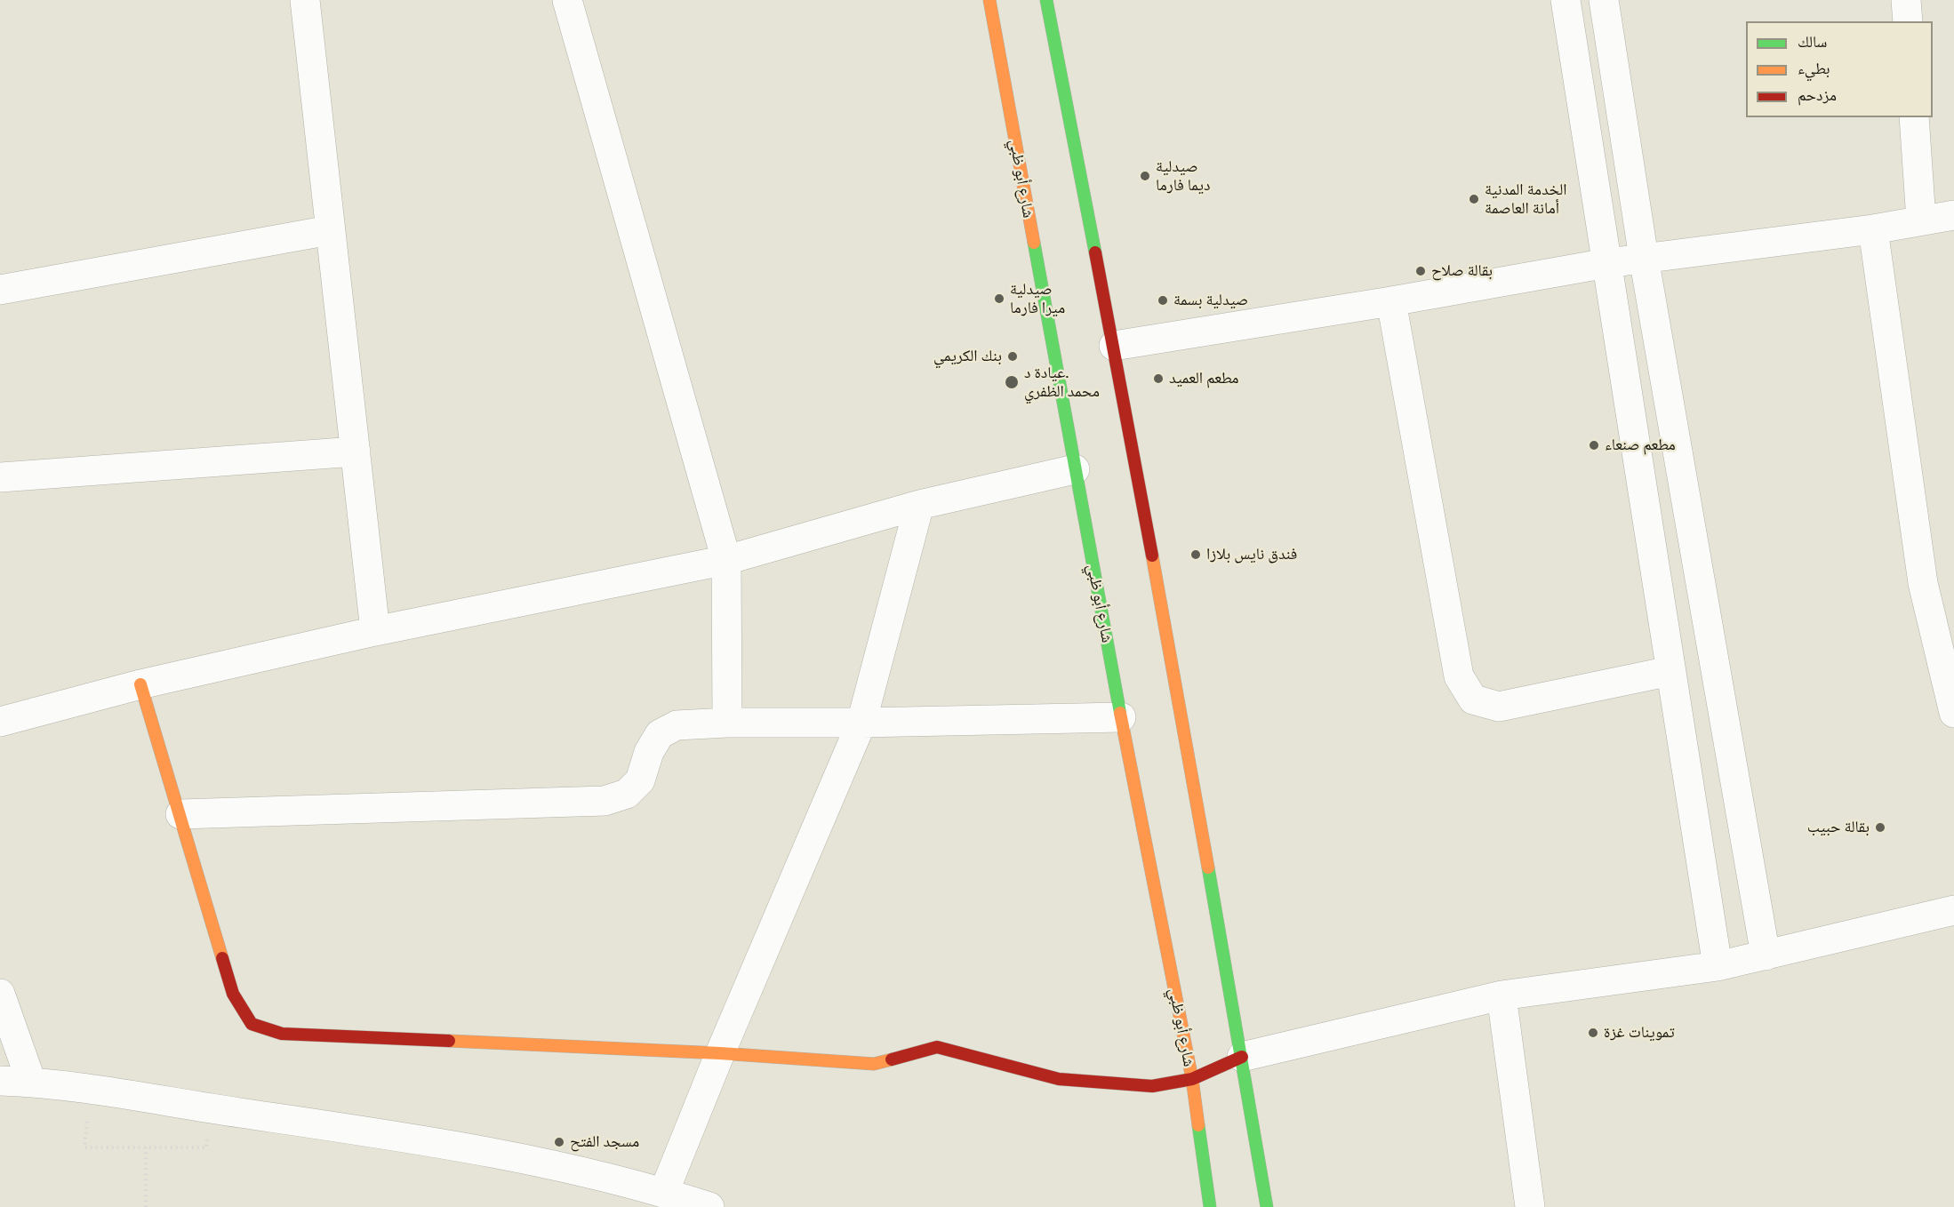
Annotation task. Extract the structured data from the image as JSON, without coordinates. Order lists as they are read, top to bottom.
{
  "streets": {
    "main road": ["شارع أبو ظبي"]
  },
  "places": [
    "صيدلية ديما فارما",
    "الخدمة المدنية أمانة العاصمة",
    "بقالة صلاح",
    "صيدلية ميرا فارما",
    "صيدلية بسمة",
    "بنك الكريمي",
    "مطعم العميد",
    "عيادة د. محمد الظفري",
    "مطعم صنعاء",
    "فندق نايس بلازا",
    "بقالة حبيب",
    "تموينات غزة",
    "مسجد الفتح"
  ],
  "legend": ["سالك", "بطيء", "مزدحم"]
}
